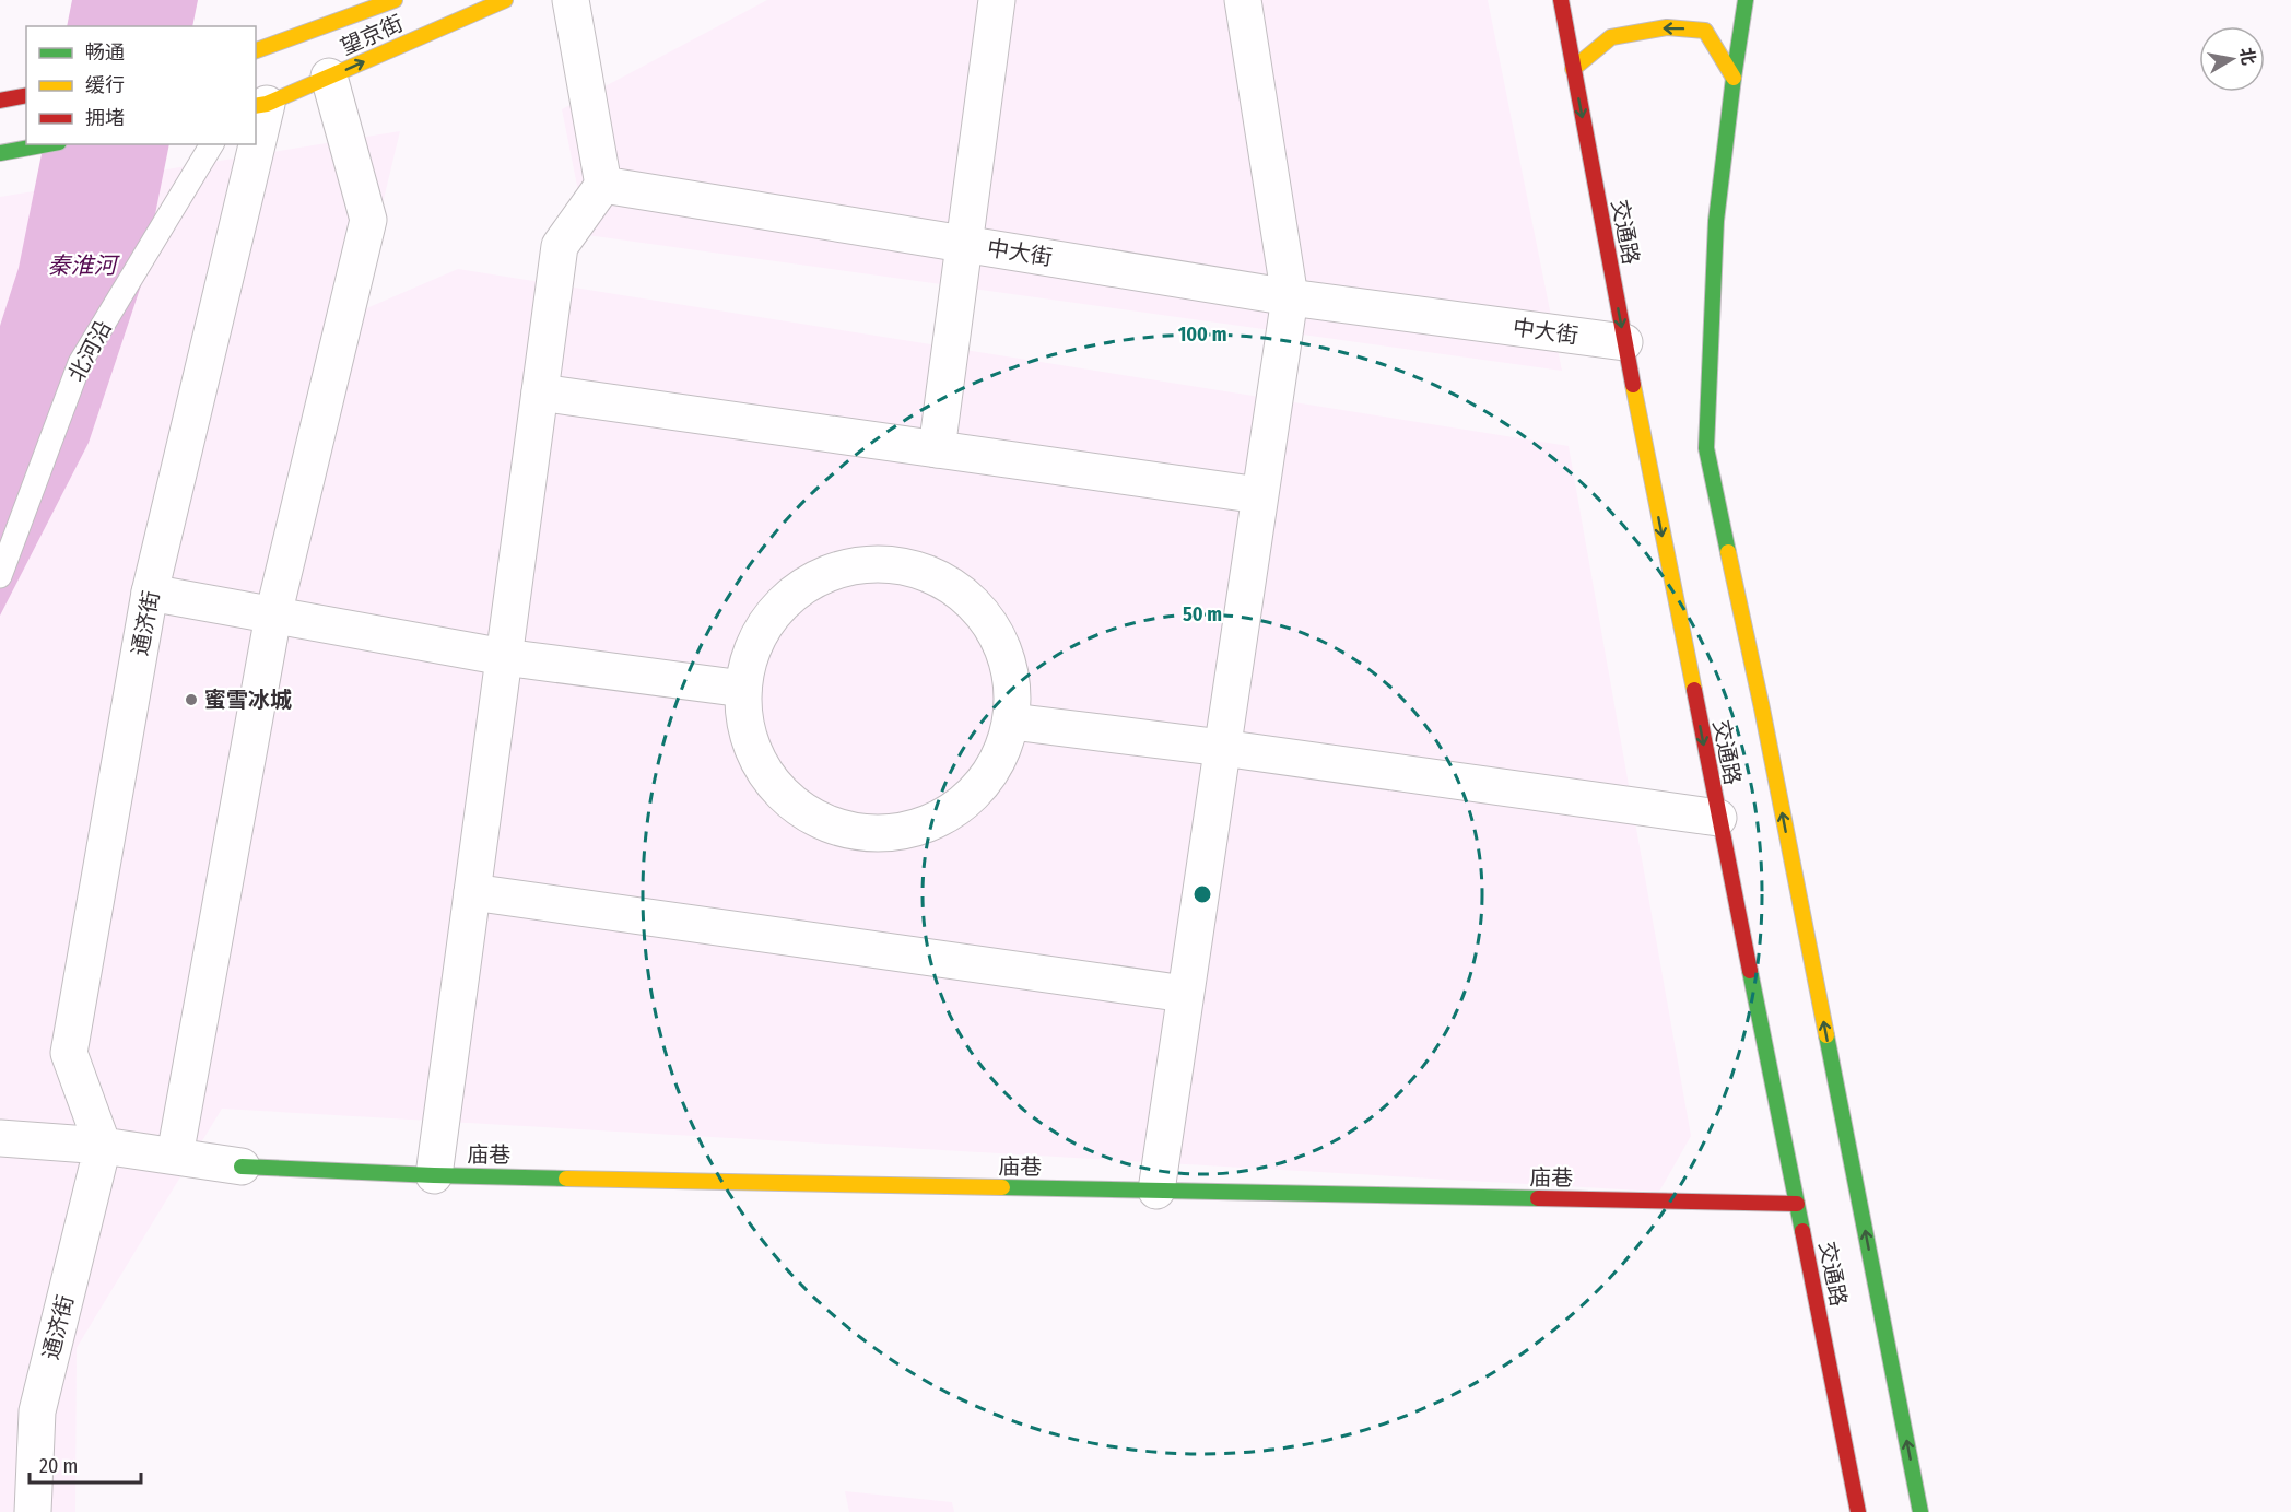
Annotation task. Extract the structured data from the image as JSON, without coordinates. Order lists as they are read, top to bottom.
{
  "streets": {
    "main road": ["望京街", "交通路", "庙巷"],
    "street": ["中大街", "通济街"],
    "lane": ["北河沿"]
  },
  "crossings": [
    ["望京街", "通济街"],
    ["交通路", "中大街"],
    ["交通路", "庙巷"]
  ],
  "water": ["秦淮河"],
  "places": ["蜜雪冰城"],
  "legend": ["畅通", "缓行", "拥堵"],
  "scale_bar": "20 m",
  "north": "right",
  "rings": ["100 m", "50 m"]
}
